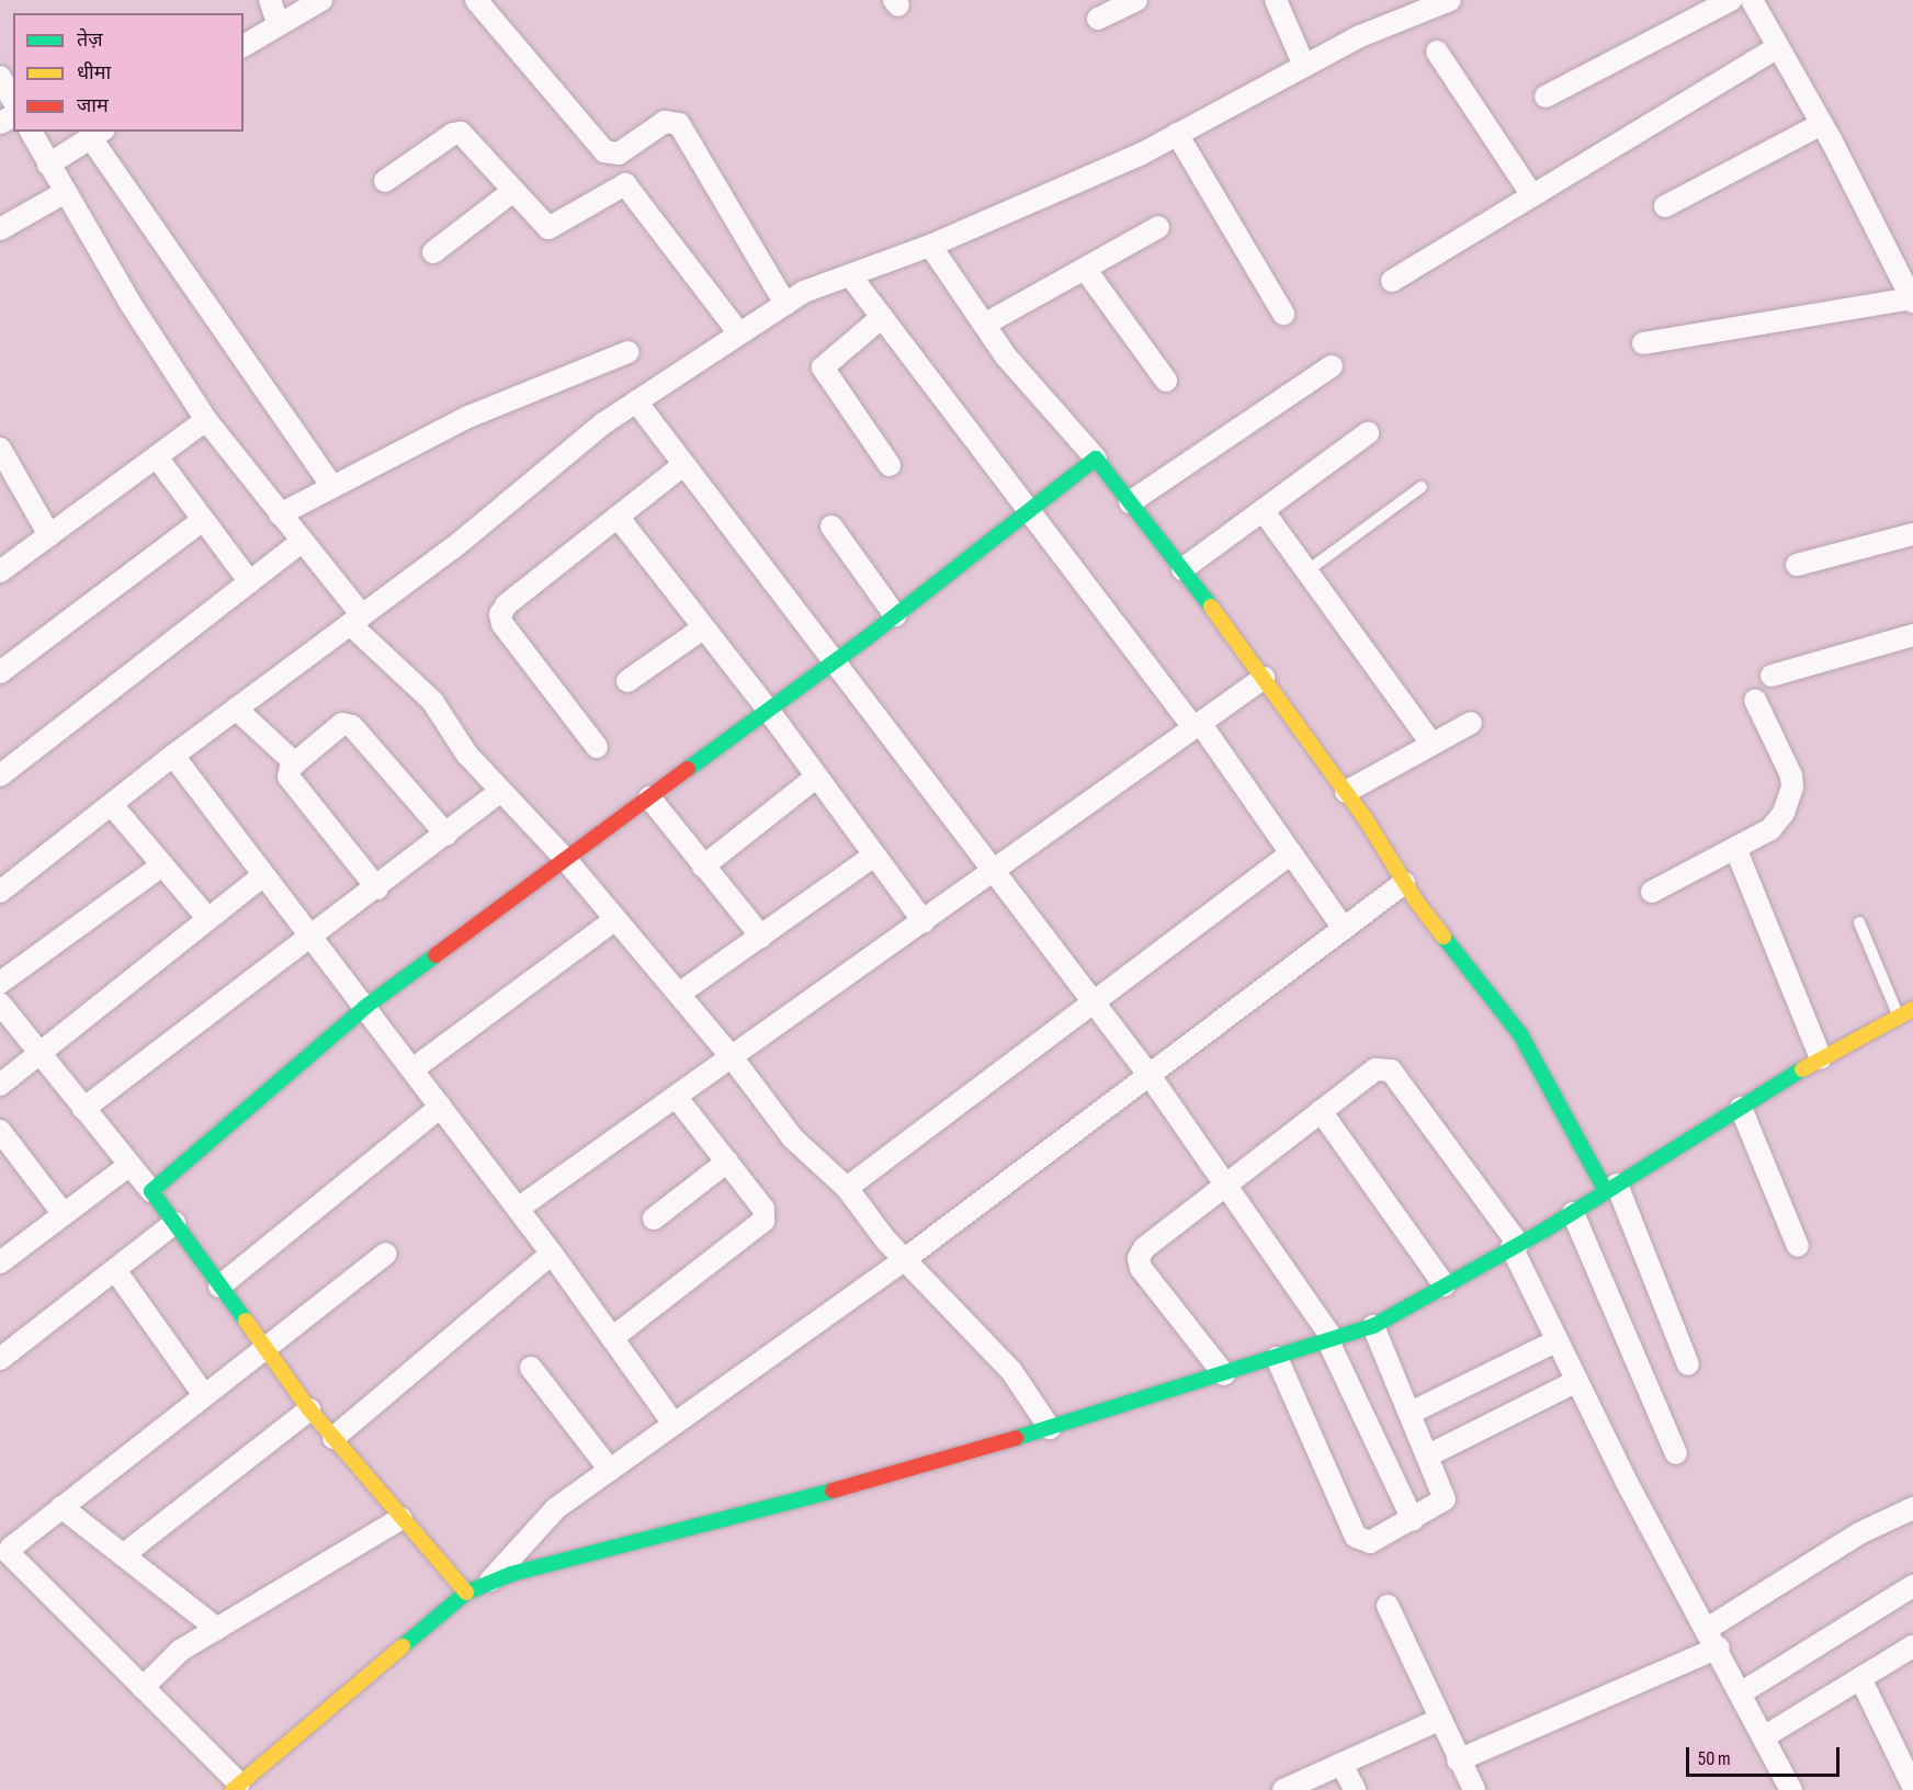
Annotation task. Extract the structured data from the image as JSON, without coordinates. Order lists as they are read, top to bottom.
{
  "legend": ["तेज़", "धीमा", "जाम"],
  "scale_bar": "50 m"
}
